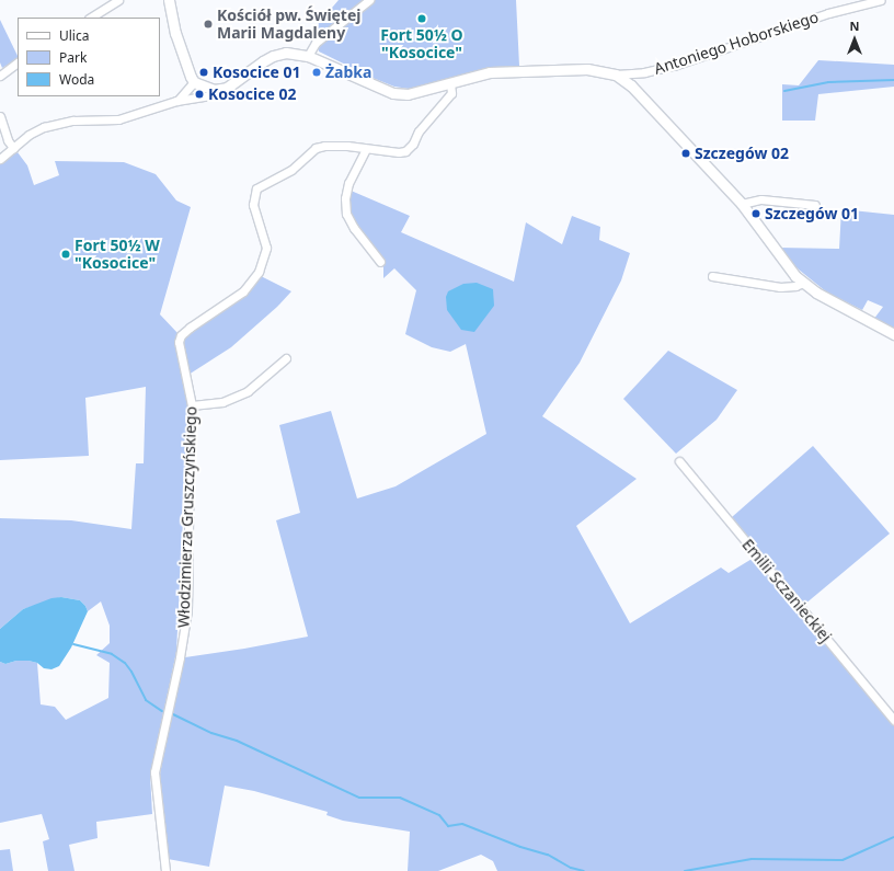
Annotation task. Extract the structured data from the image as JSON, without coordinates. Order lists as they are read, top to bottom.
{
  "streets": {
    "street": ["Antoniego Hoborskiego", "Włodzimierza Gruszczyńskiego", "Emilii Sczanieckiej"]
  },
  "places": [
    "Fort 50½ O \"Kosocice\"",
    "Kościół pw. Świętej Marii Magdaleny",
    "Kosocice 01",
    "Żabka",
    "Kosocice 02",
    "Szczegów 02",
    "Szczegów 01",
    "Fort 50½ W \"Kosocice\""
  ],
  "legend": ["Ulica", "Park", "Woda"],
  "north": "top"
}
